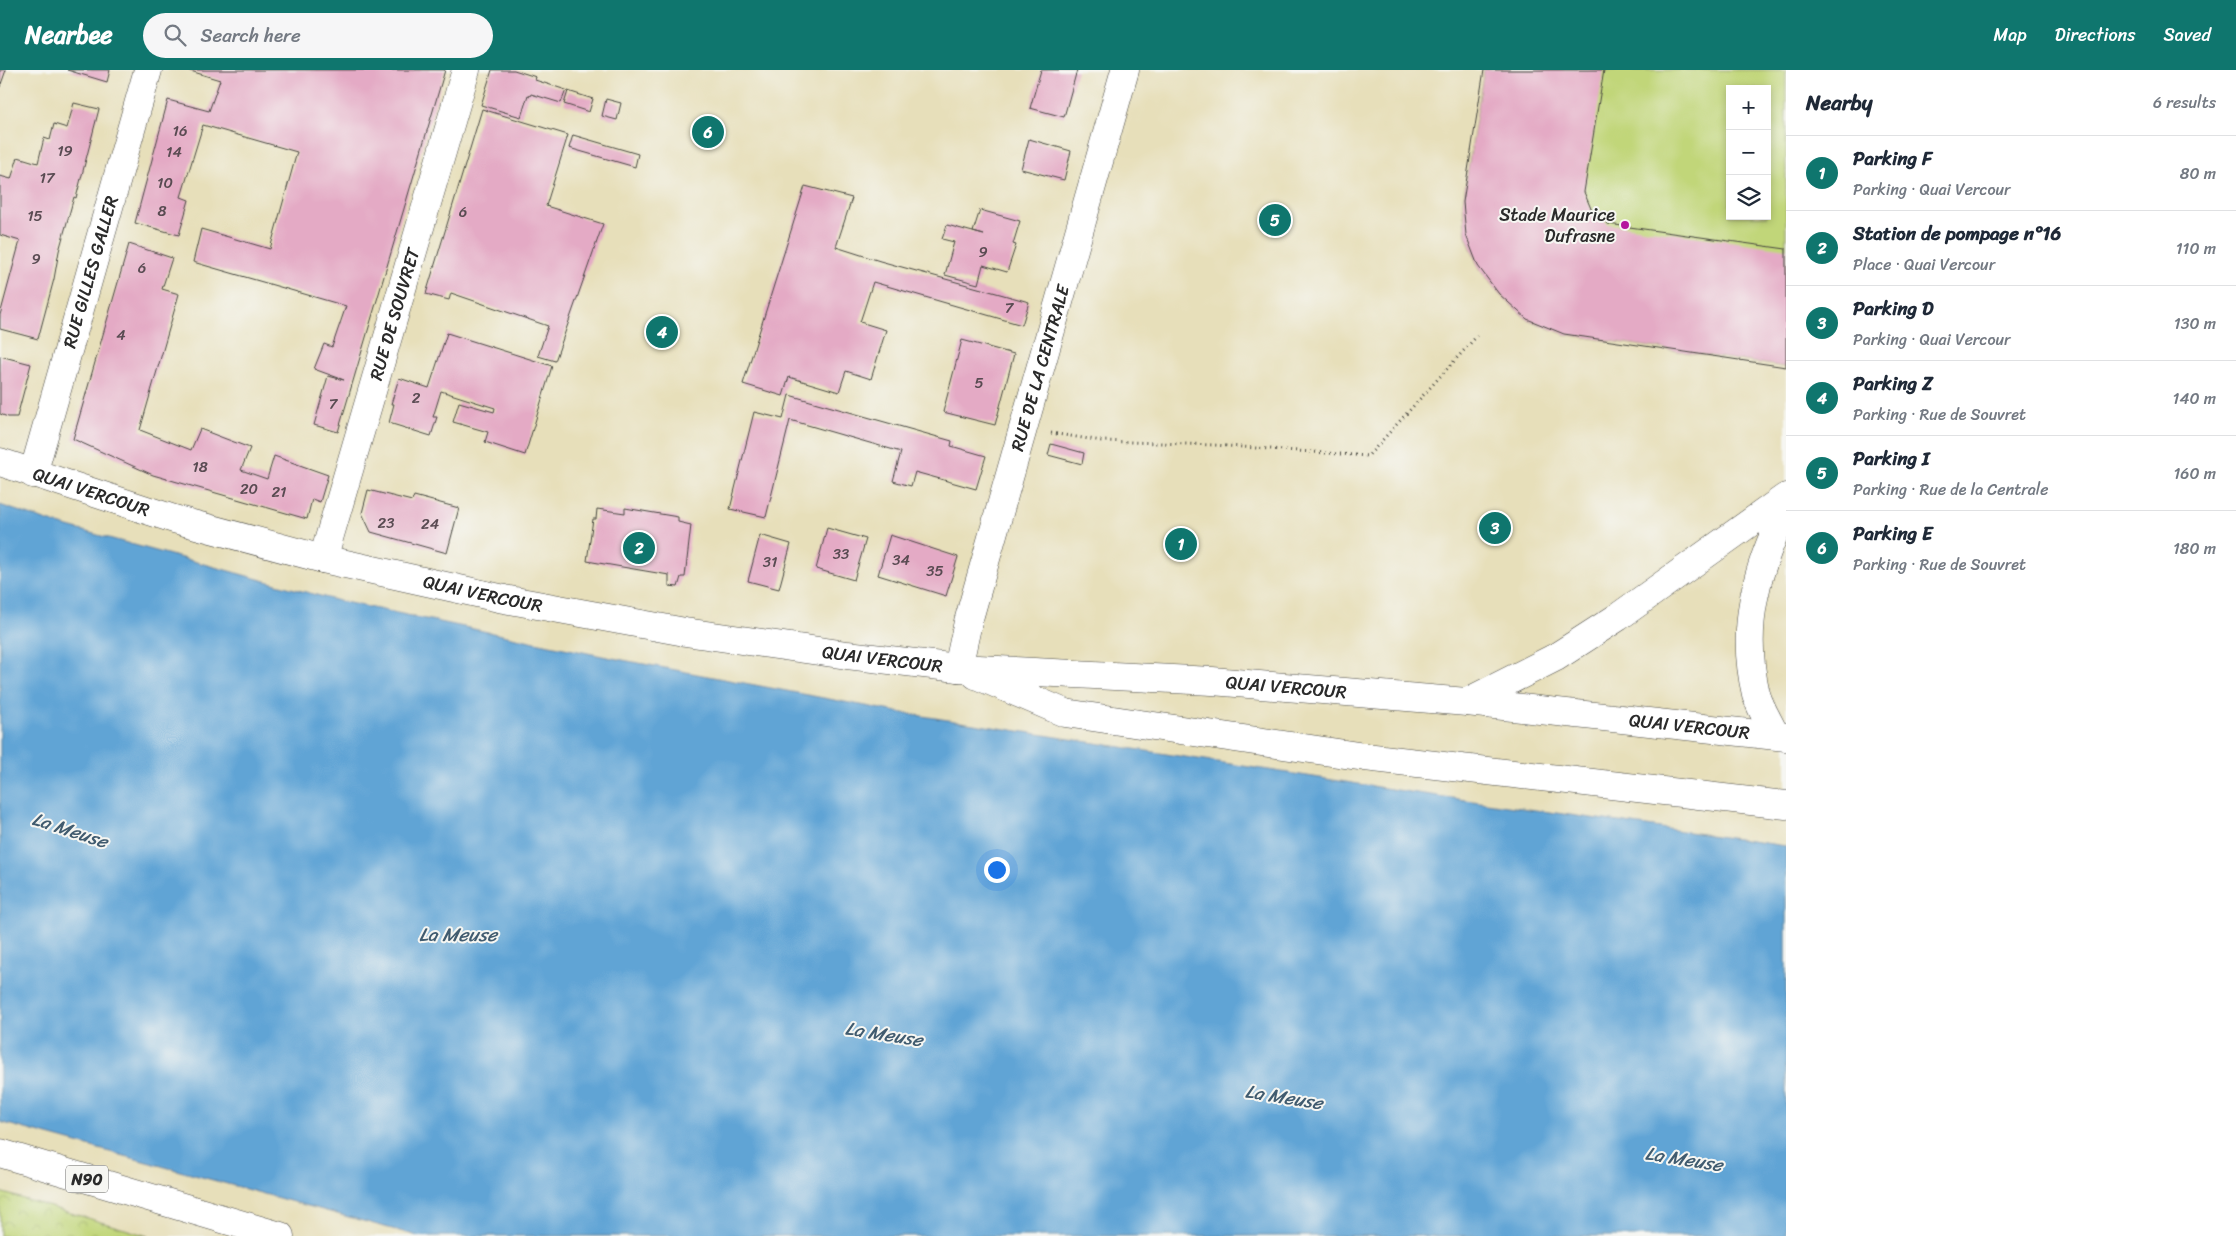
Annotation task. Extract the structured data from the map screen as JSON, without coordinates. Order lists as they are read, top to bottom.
{
  "streets": {
    "main road": [
      "RUE GILLES GALLER",
      "RUE DE SOUVRET",
      "RUE DE LA CENTRALE",
      "QUAI VERCOUR",
      "N90"
    ]
  },
  "crossings": [
    ["RUE GILLES GALLER", "QUAI VERCOUR"],
    ["RUE DE SOUVRET", "QUAI VERCOUR"],
    ["RUE DE LA CENTRALE", "QUAI VERCOUR"]
  ],
  "water": ["La Meuse"],
  "places": ["Stade Maurice Dufrasne"],
  "house_numbers": [
    "16",
    "19",
    "14",
    "17",
    "10",
    "8",
    "6",
    "15",
    "9",
    "9",
    "6",
    "7",
    "4",
    "5",
    "2",
    "7",
    "18",
    "20",
    "21",
    "23",
    "24",
    "33",
    "34",
    "31",
    "35"
  ],
  "page": {
    "header": "Nearbee",
    "search": "Search here",
    "nav": ["Map", "Directions", "Saved"],
    "heading": ["Nearby", "6 results"],
    "map_buttons": ["+", "−"],
    "pins": [
      "6",
      "5",
      "4",
      "3",
      "1",
      "2"
    ],
    "list": [
      {
        "mark": "1",
        "name": "Parking F",
        "note": "Parking · Quai Vercour",
        "value": "80 m"
      },
      {
        "mark": "2",
        "name": "Station de pompage n°16",
        "note": "Place · Quai Vercour",
        "value": "110 m"
      },
      {
        "mark": "3",
        "name": "Parking D",
        "note": "Parking · Quai Vercour",
        "value": "130 m"
      },
      {
        "mark": "4",
        "name": "Parking Z",
        "note": "Parking · Rue de Souvret",
        "value": "140 m"
      },
      {
        "mark": "5",
        "name": "Parking I",
        "note": "Parking · Rue de la Centrale",
        "value": "160 m"
      },
      {
        "mark": "6",
        "name": "Parking E",
        "note": "Parking · Rue de Souvret",
        "value": "180 m"
      }
    ]
  }
}
